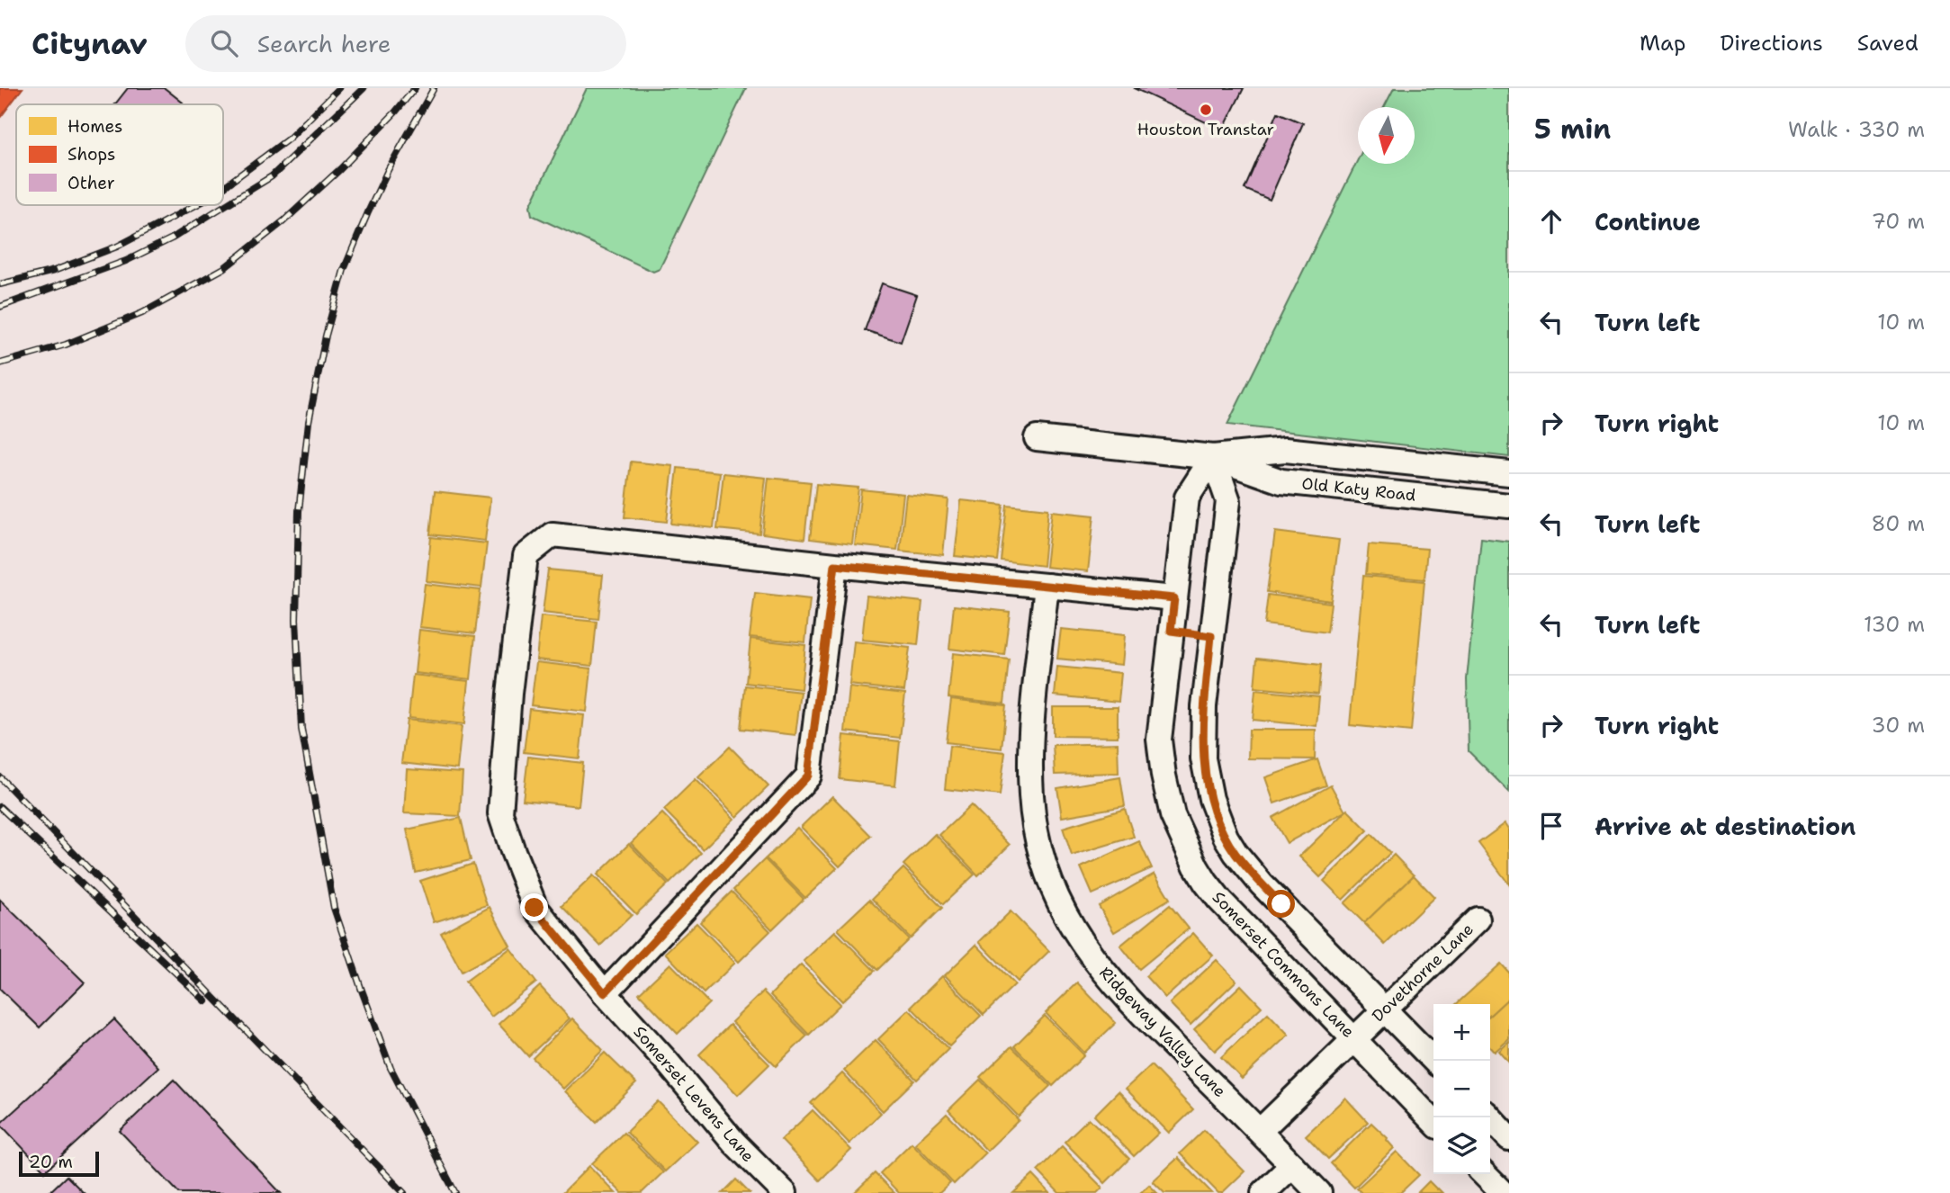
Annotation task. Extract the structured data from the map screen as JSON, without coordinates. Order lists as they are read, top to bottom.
{
  "streets": {
    "street": [
      "Old Katy Road",
      "Somerset Commons Lane",
      "Dovethorne Lane",
      "Ridgeway Valley Lane",
      "Somerset Levens Lane"
    ]
  },
  "crossings": [
    ["Old Katy Road", "Somerset Commons Lane"],
    ["Somerset Commons Lane", "Dovethorne Lane"],
    ["Somerset Commons Lane", "Somerset Levens Lane"],
    ["Dovethorne Lane", "Ridgeway Valley Lane"],
    ["Ridgeway Valley Lane", "Somerset Levens Lane"]
  ],
  "places": ["Houston Transtar"],
  "legend": ["Homes", "Shops", "Other"],
  "scale_bar": "20 m",
  "north": "bottom",
  "page": {
    "header": "Citynav",
    "search": "Search here",
    "nav": ["Map", "Directions", "Saved"],
    "heading": ["5 min", "Walk · 330 m"],
    "list": [
      ["Continue", "70 m"],
      ["Turn left", "10 m"],
      ["Turn right", "10 m"],
      ["Turn left", "80 m"],
      ["Turn left", "130 m"],
      ["Turn right", "30 m"],
      "Arrive at destination"
    ],
    "map_buttons": ["+", "−"],
    "scale": "20 m"
  }
}
